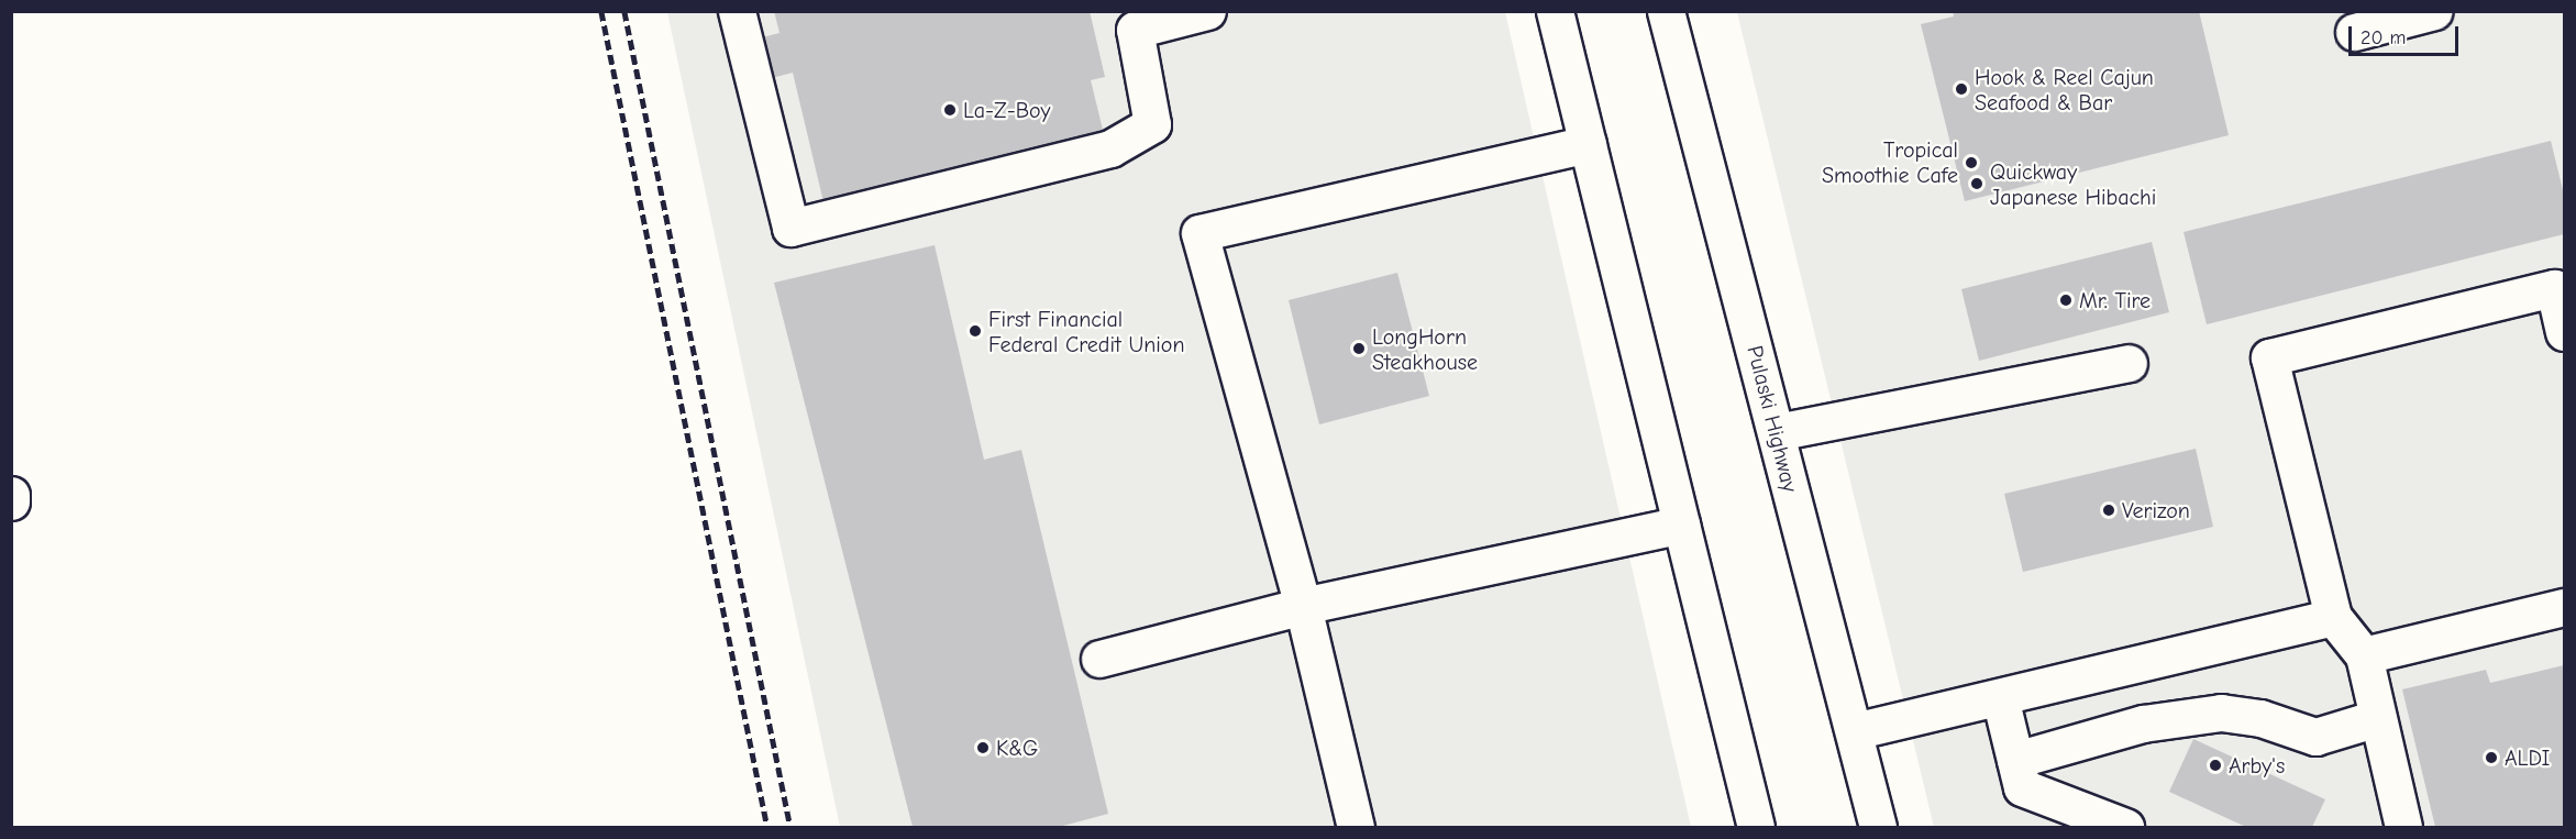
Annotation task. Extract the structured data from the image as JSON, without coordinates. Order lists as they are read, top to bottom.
{
  "streets": {
    "main road": ["Pulaski Highway"]
  },
  "places": [
    "Hook & Reel Cajun Seafood & Bar",
    "La-Z-Boy",
    "Tropical Smoothie Cafe",
    "Quickway Japanese Hibachi",
    "Mr. Tire",
    "First Financial Federal Credit Union",
    "LongHorn Steakhouse",
    "Verizon",
    "K&G",
    "ALDI",
    "Arby's"
  ],
  "scale_bar": "20 m"
}
